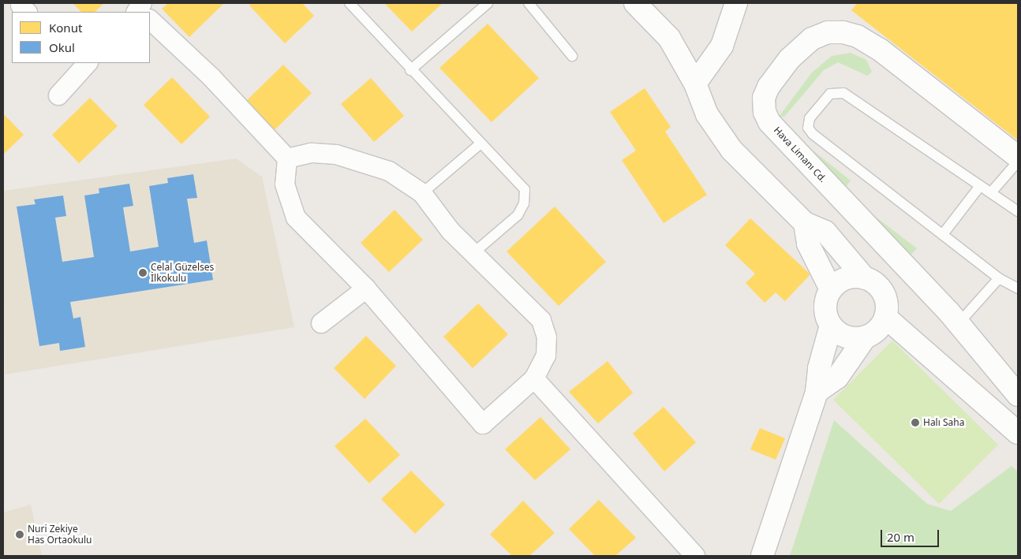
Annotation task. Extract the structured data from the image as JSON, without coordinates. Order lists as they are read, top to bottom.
{
  "streets": {
    "street": ["Hava Limanı Cd."]
  },
  "places": ["Celal Güzelses İlkokulu", "Halı Saha", "Nuri Zekiye Has Ortaokulu"],
  "legend": ["Konut", "Okul"],
  "scale_bar": "20 m"
}
